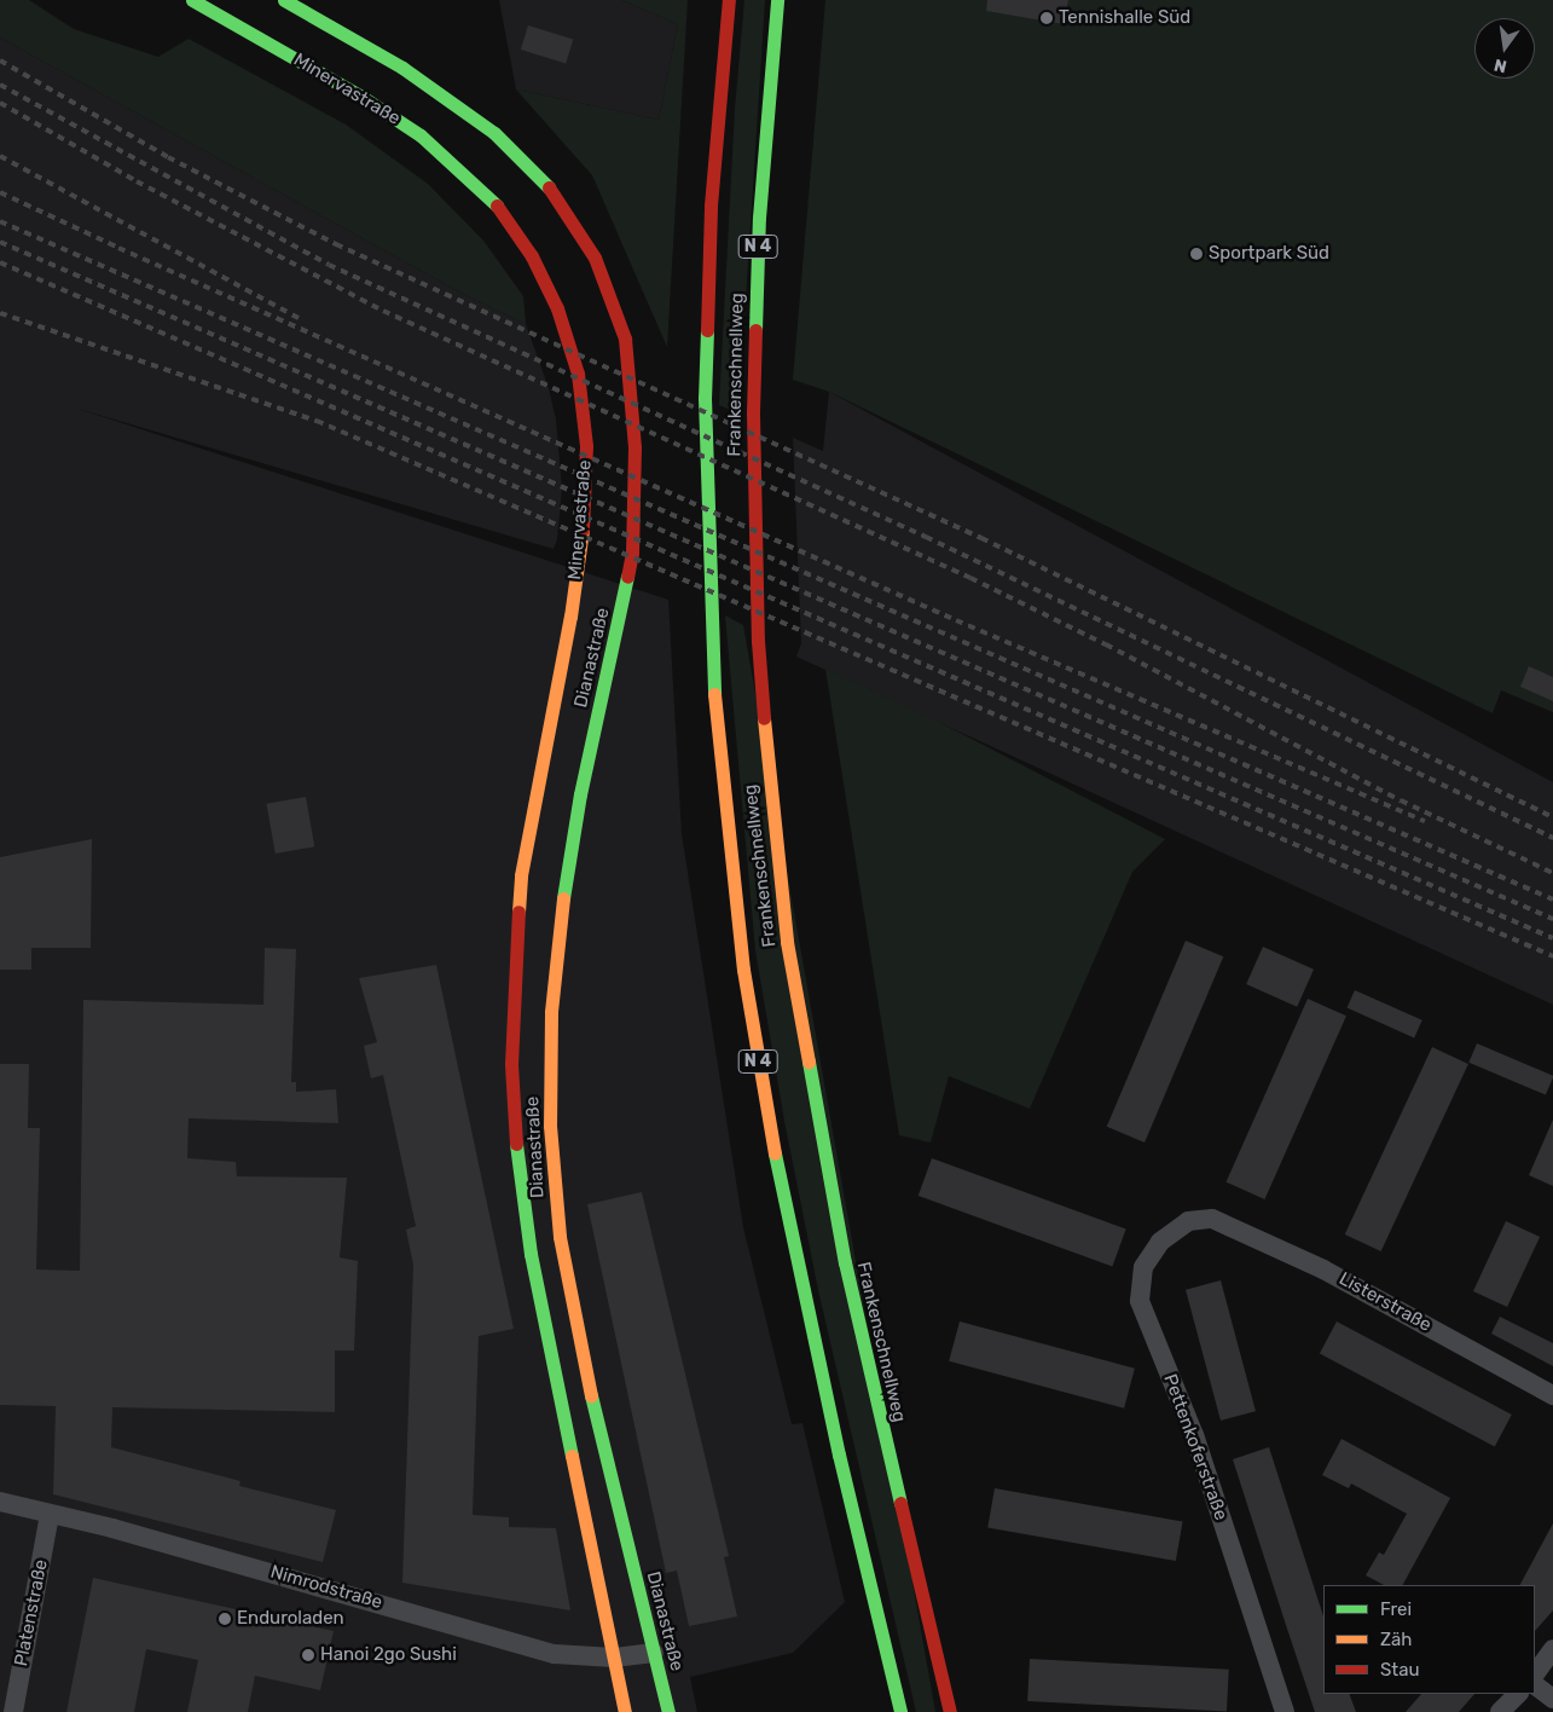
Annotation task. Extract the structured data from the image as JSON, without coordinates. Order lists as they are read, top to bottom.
{
  "streets": {
    "main road": [
      "Minervastraße",
      "N 4",
      "Frankenschnellweg",
      "Dianastraße"
    ],
    "street": [
      "Listerstraße",
      "Pettenkoferstraße",
      "Nimrodstraße",
      "Platenstraße"
    ]
  },
  "crossings": [
    ["Minervastraße", "Dianastraße"],
    ["Dianastraße", "Nimrodstraße"],
    ["Listerstraße", "Pettenkoferstraße"],
    ["Nimrodstraße", "Platenstraße"]
  ],
  "places": [
    "Tennishalle Süd",
    "Sportpark Süd",
    "Enduroladen",
    "Hanoi 2go Sushi"
  ],
  "legend": ["Frei", "Zäh", "Stau"],
  "north": "bottom"
}
